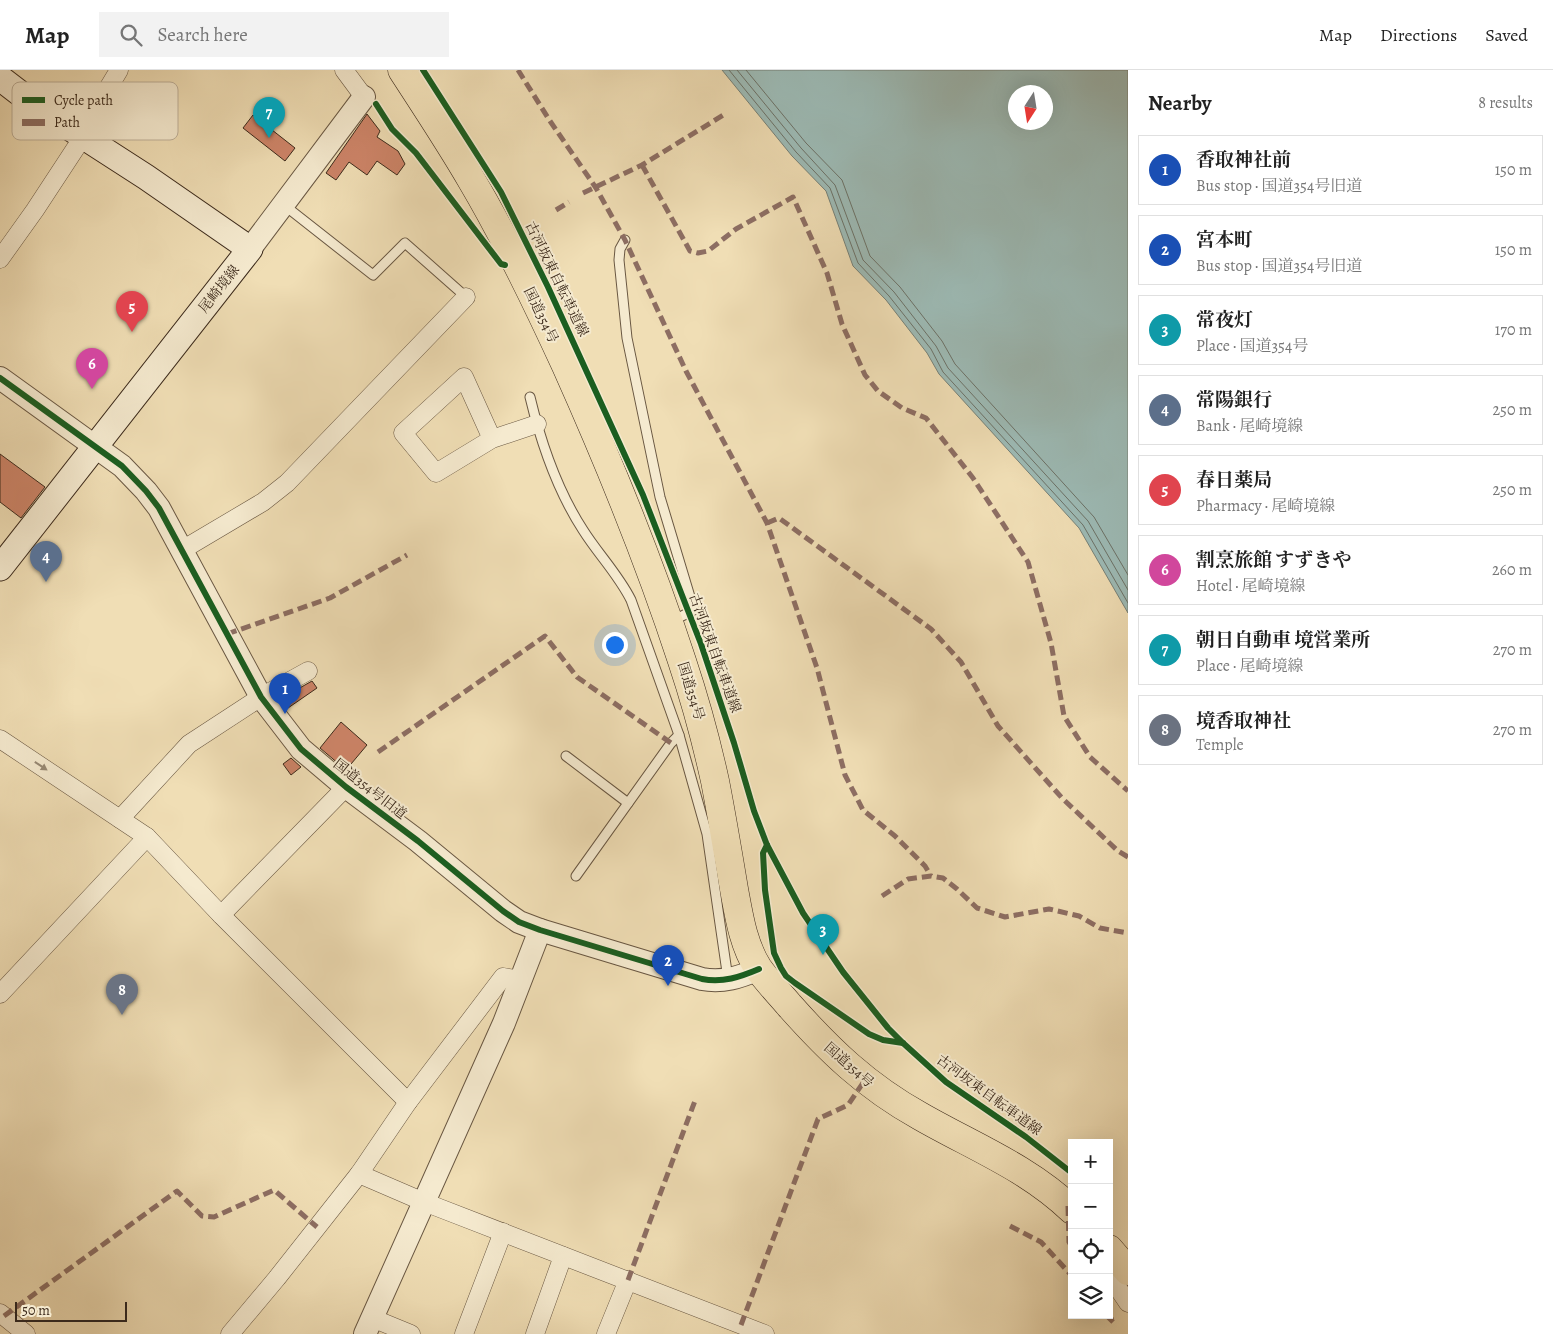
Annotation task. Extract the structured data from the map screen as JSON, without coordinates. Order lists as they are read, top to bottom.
{
  "streets": {
    "highway": ["国道354号"],
    "main road": ["尾崎境線"],
    "street": ["国道354号旧道"],
    "cycle path": ["古河坂東自転車道線"]
  },
  "crossings": [
    ["尾崎境線", "国道354号旧道"],
    ["国道354号", "国道354号旧道"]
  ],
  "legend": ["Cycle path", "Path"],
  "scale_bar": "50 m",
  "north": "bottom",
  "page": {
    "header": "Map",
    "search": "Search here",
    "nav": ["Map", "Directions", "Saved"],
    "heading": ["Nearby", "8 results"],
    "pins": [
      "7",
      "5",
      "6",
      "4",
      "1",
      "3",
      "2",
      "8"
    ],
    "list": [
      {
        "mark": "1",
        "name": "香取神社前",
        "note": "Bus stop · 国道354号旧道",
        "value": "150 m"
      },
      {
        "mark": "2",
        "name": "宮本町",
        "note": "Bus stop · 国道354号旧道",
        "value": "150 m"
      },
      {
        "mark": "3",
        "name": "常夜灯",
        "note": "Place · 国道354号",
        "value": "170 m"
      },
      {
        "mark": "4",
        "name": "常陽銀行",
        "note": "Bank · 尾崎境線",
        "value": "250 m"
      },
      {
        "mark": "5",
        "name": "春日薬局",
        "note": "Pharmacy · 尾崎境線",
        "value": "250 m"
      },
      {
        "mark": "6",
        "name": "割烹旅館 すずきや",
        "note": "Hotel · 尾崎境線",
        "value": "260 m"
      },
      {
        "mark": "7",
        "name": "朝日自動車 境営業所",
        "note": "Place · 尾崎境線",
        "value": "270 m"
      },
      {
        "mark": "8",
        "name": "境香取神社",
        "note": "Temple",
        "value": "270 m"
      }
    ],
    "map_buttons": ["+", "−"],
    "scale": "50 m"
  }
}
